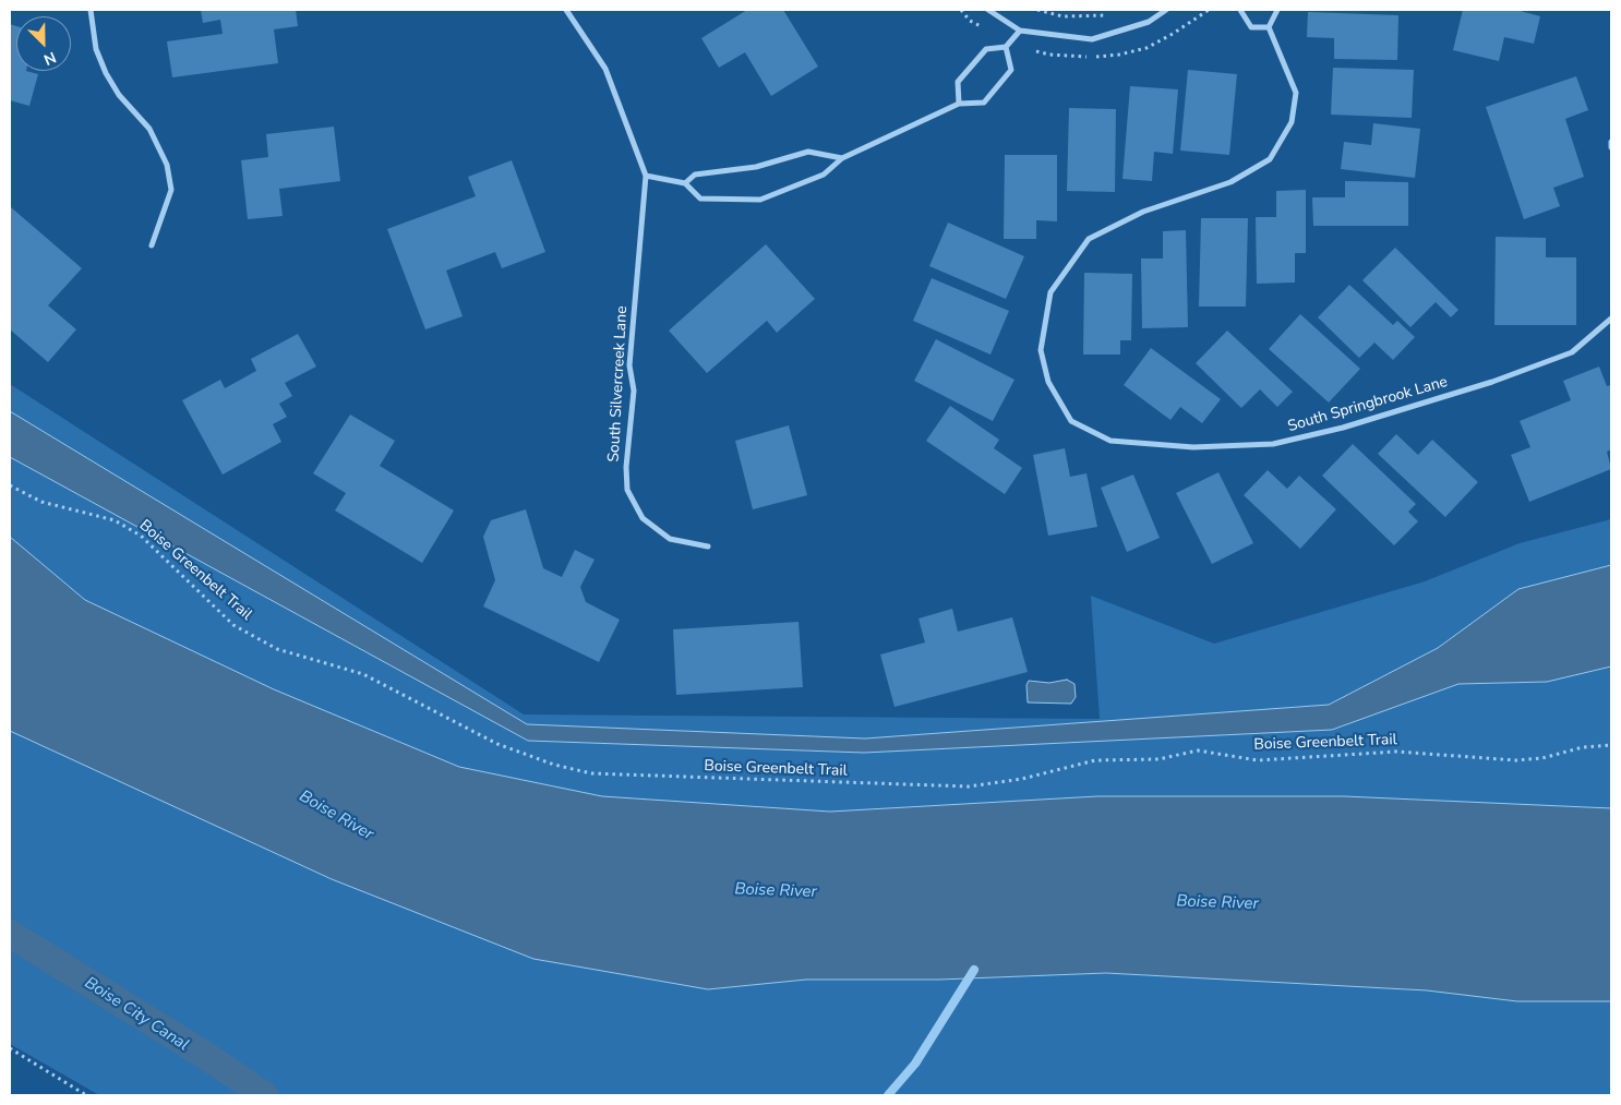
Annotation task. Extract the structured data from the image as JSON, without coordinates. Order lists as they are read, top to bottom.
{
  "streets": {
    "street": ["South Silvercreek Lane", "South Springbrook Lane"],
    "path": ["Boise Greenbelt Trail"]
  },
  "water": ["Boise River", "Boise City Canal"],
  "north": "bottom right"
}
